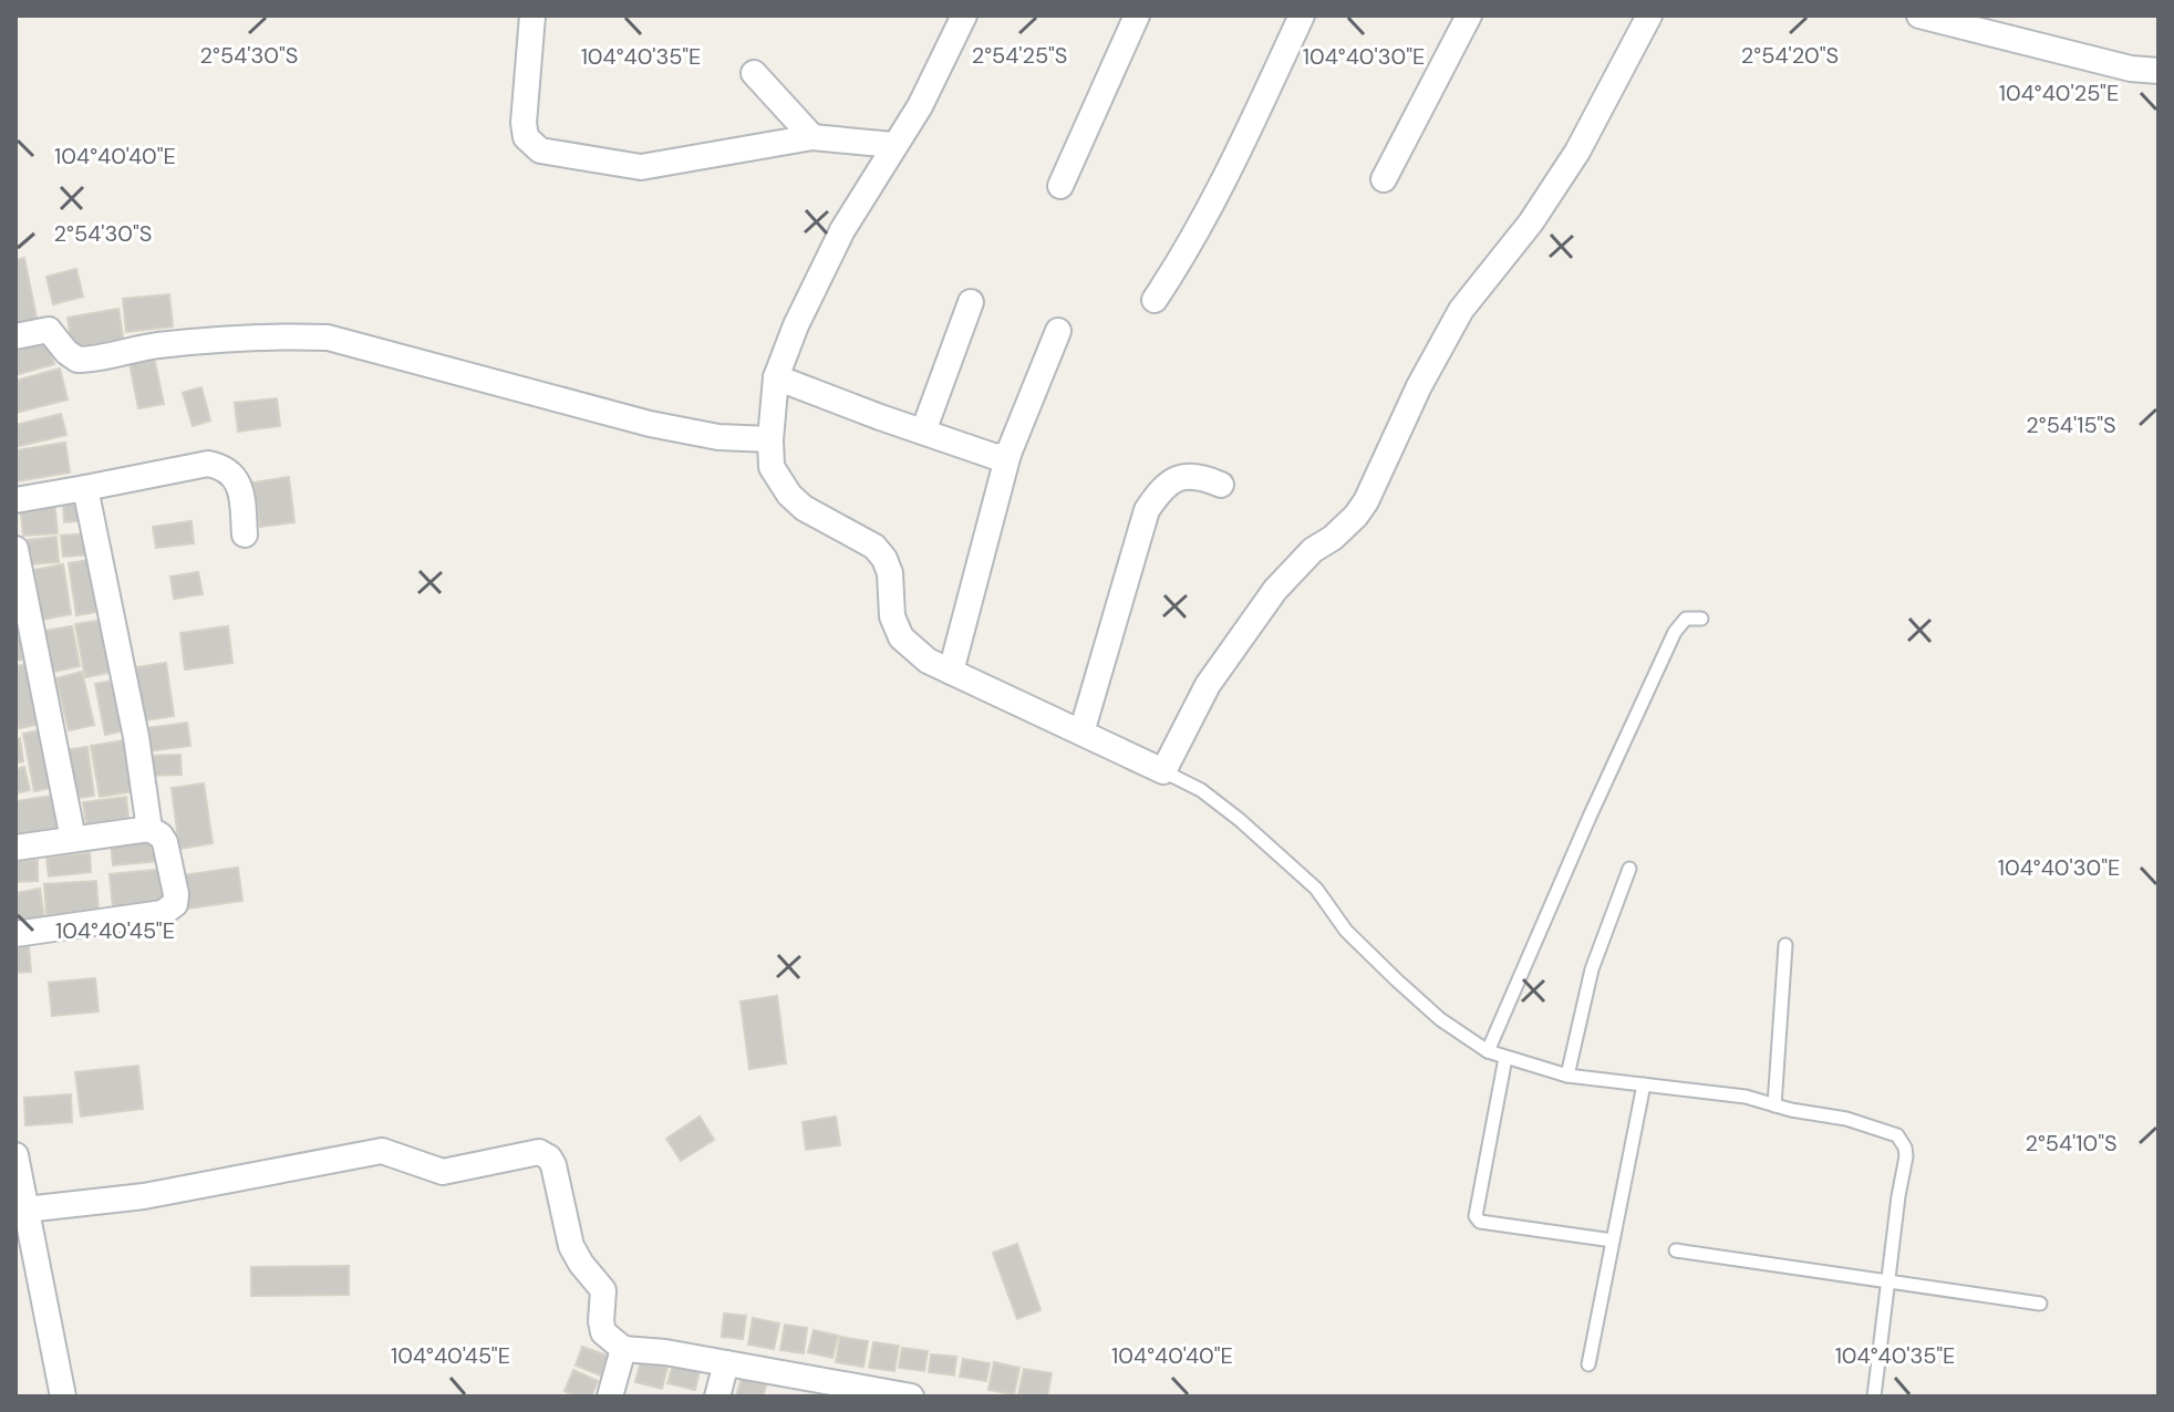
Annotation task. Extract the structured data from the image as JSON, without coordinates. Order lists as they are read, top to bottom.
{
  "coordinates": [
    "2°54'30\"S",
    "2°54'25\"S",
    "2°54'20\"S",
    "104°40'35\"E",
    "104°40'30\"E",
    "104°40'25\"E",
    "104°40'40\"E",
    "2°54'15\"S",
    "104°40'45\"E",
    "2°54'10\"S"
  ]
}
